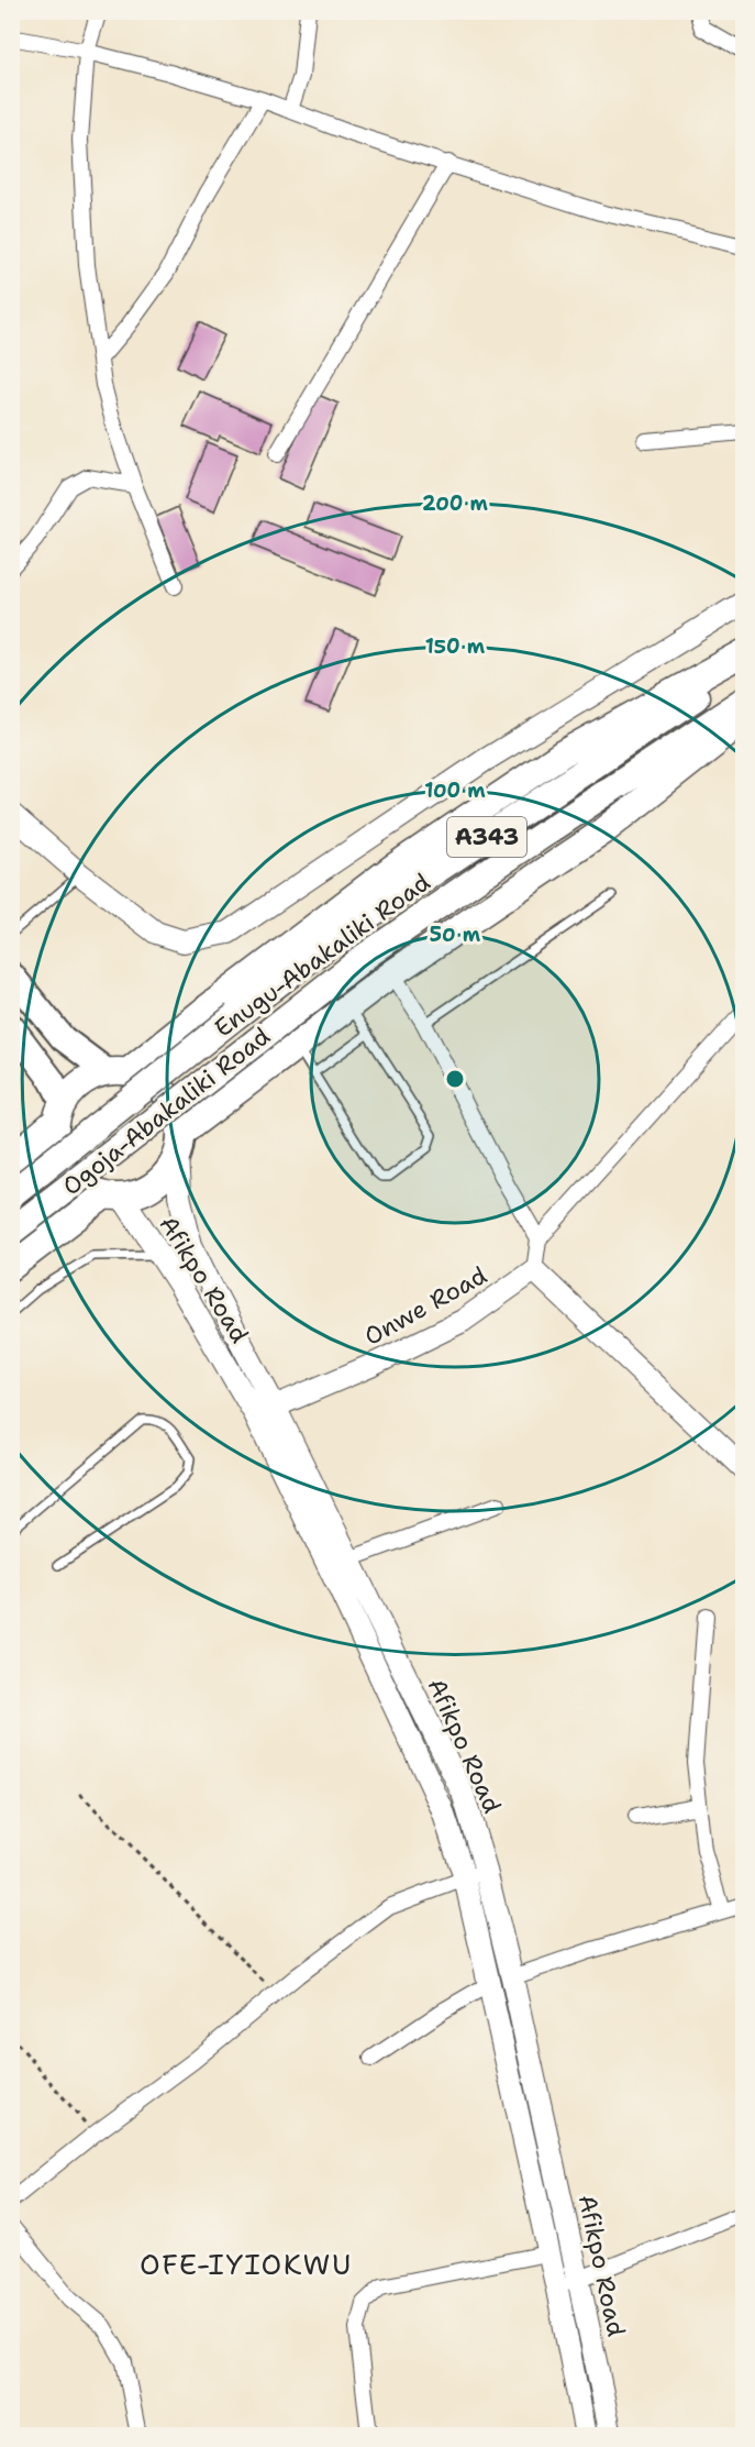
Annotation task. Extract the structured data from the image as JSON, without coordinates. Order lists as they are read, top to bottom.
{
  "streets": {
    "highway": ["A343", "Enugu-Abakaliki Road", "Ogoja-Abakaliki Road"],
    "main road": ["Afikpo Road", "Onwe Road"]
  },
  "crossings": [
    ["Afikpo Road", "Onwe Road"]
  ],
  "districts": ["OFE-IYIOKWU"],
  "rings": [
    "200 m",
    "150 m",
    "100 m",
    "50 m"
  ]
}
